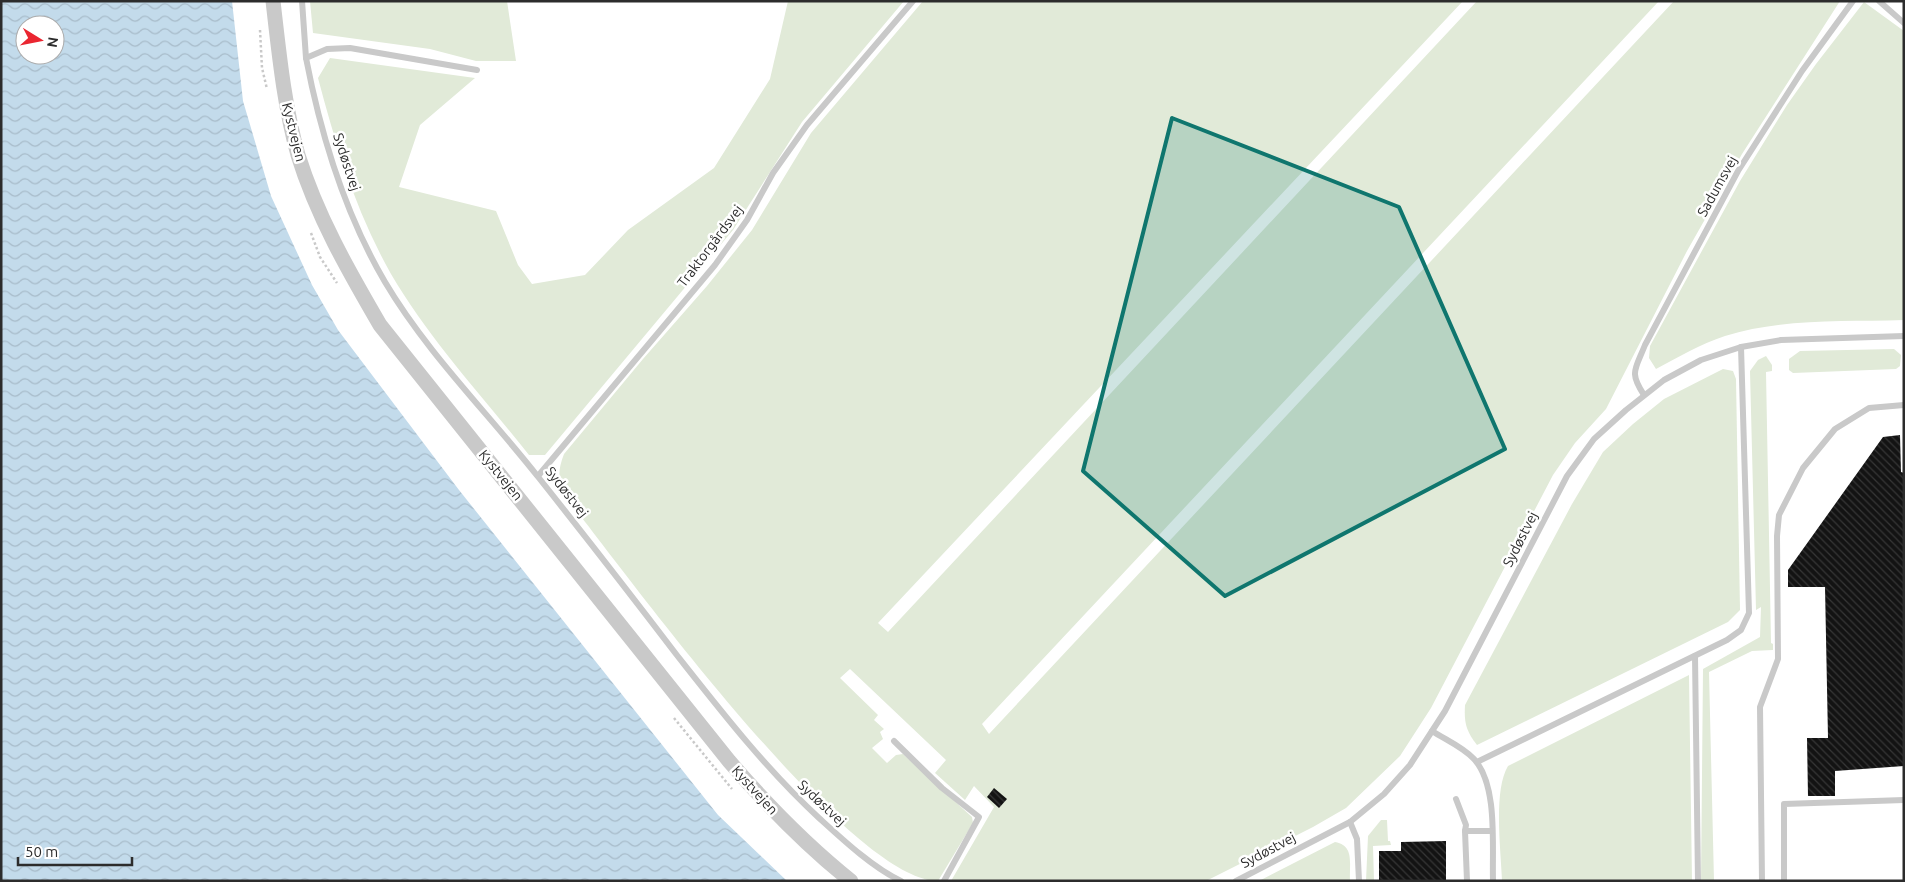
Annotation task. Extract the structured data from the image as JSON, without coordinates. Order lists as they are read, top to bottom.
{
  "streets": {
    "street": ["Kystvejen"],
    "lane": ["Sydøstvej", "Sadumsvej", "Traktorgårdsvej"]
  },
  "crossings": [
    ["Sydøstvej", "Sadumsvej"],
    ["Sydøstvej", "Traktorgårdsvej"]
  ],
  "scale_bar": "50 m",
  "north": "right"
}
